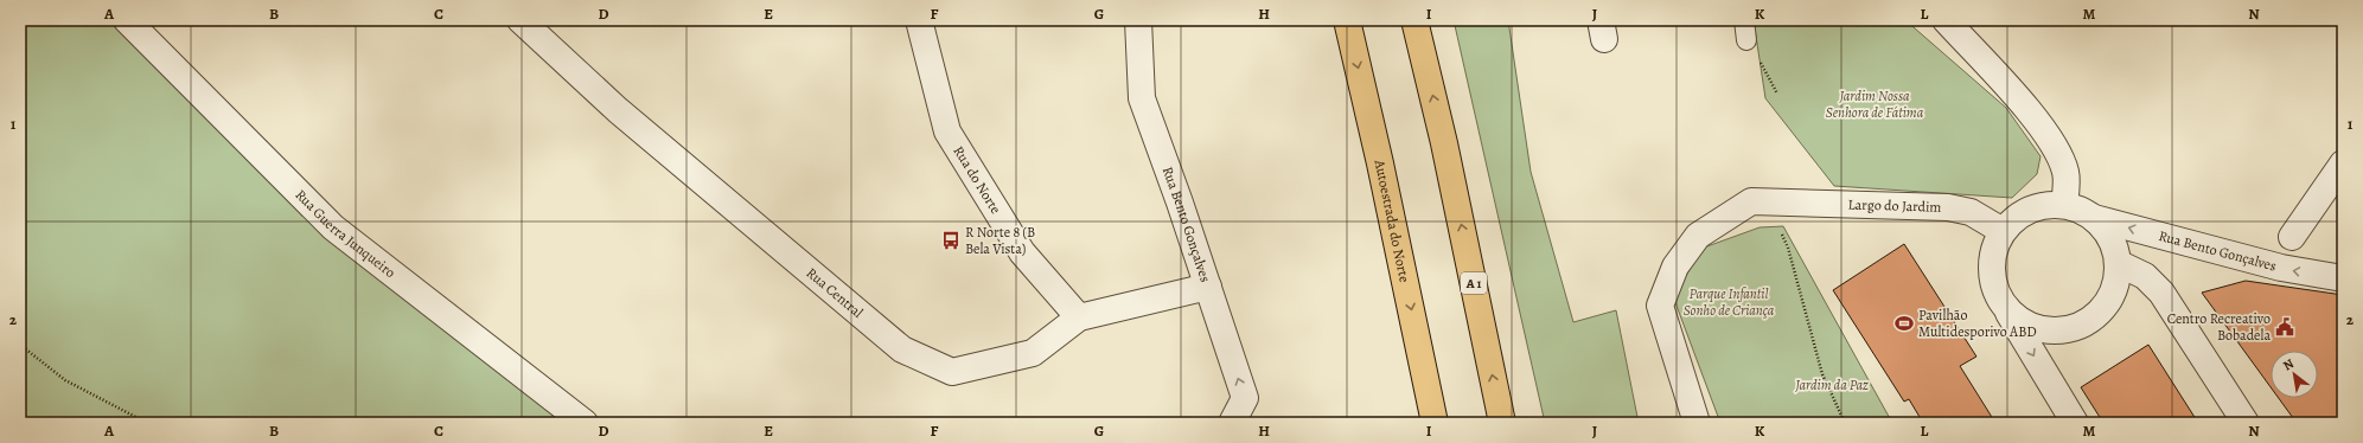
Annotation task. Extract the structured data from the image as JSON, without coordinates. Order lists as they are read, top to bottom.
{
  "streets": {
    "highway": ["Autoestrada do Norte", "A 1"],
    "street": [
      "Rua do Norte",
      "Largo do Jardim",
      "Rua Bento Gonçalves",
      "Rua Guerra Junqueiro",
      "Rua Central"
    ]
  },
  "crossings": [
    ["Rua do Norte", "Rua Central"],
    ["Largo do Jardim", "Rua Bento Gonçalves"],
    ["Rua Bento Gonçalves", "Rua Central"]
  ],
  "parks": ["Jardim Nossa Senhora de Fátima", "Parque Infantil Sonho de Criança", "Jardim da Paz"],
  "places": {
    "bus stop": ["R Norte 8 (B Bela Vista)"],
    "sports": ["Pavilhão Multidesporivo ABD"],
    "public building": ["Centro Recreativo Bobadela"]
  },
  "north": "top left",
  "grid": {
    "columns": [
      "A",
      "B",
      "C",
      "D",
      "E",
      "F",
      "G",
      "H",
      "I",
      "J",
      "K",
      "L",
      "M",
      "N"
    ],
    "rows": ["1", "2"]
  }
}
